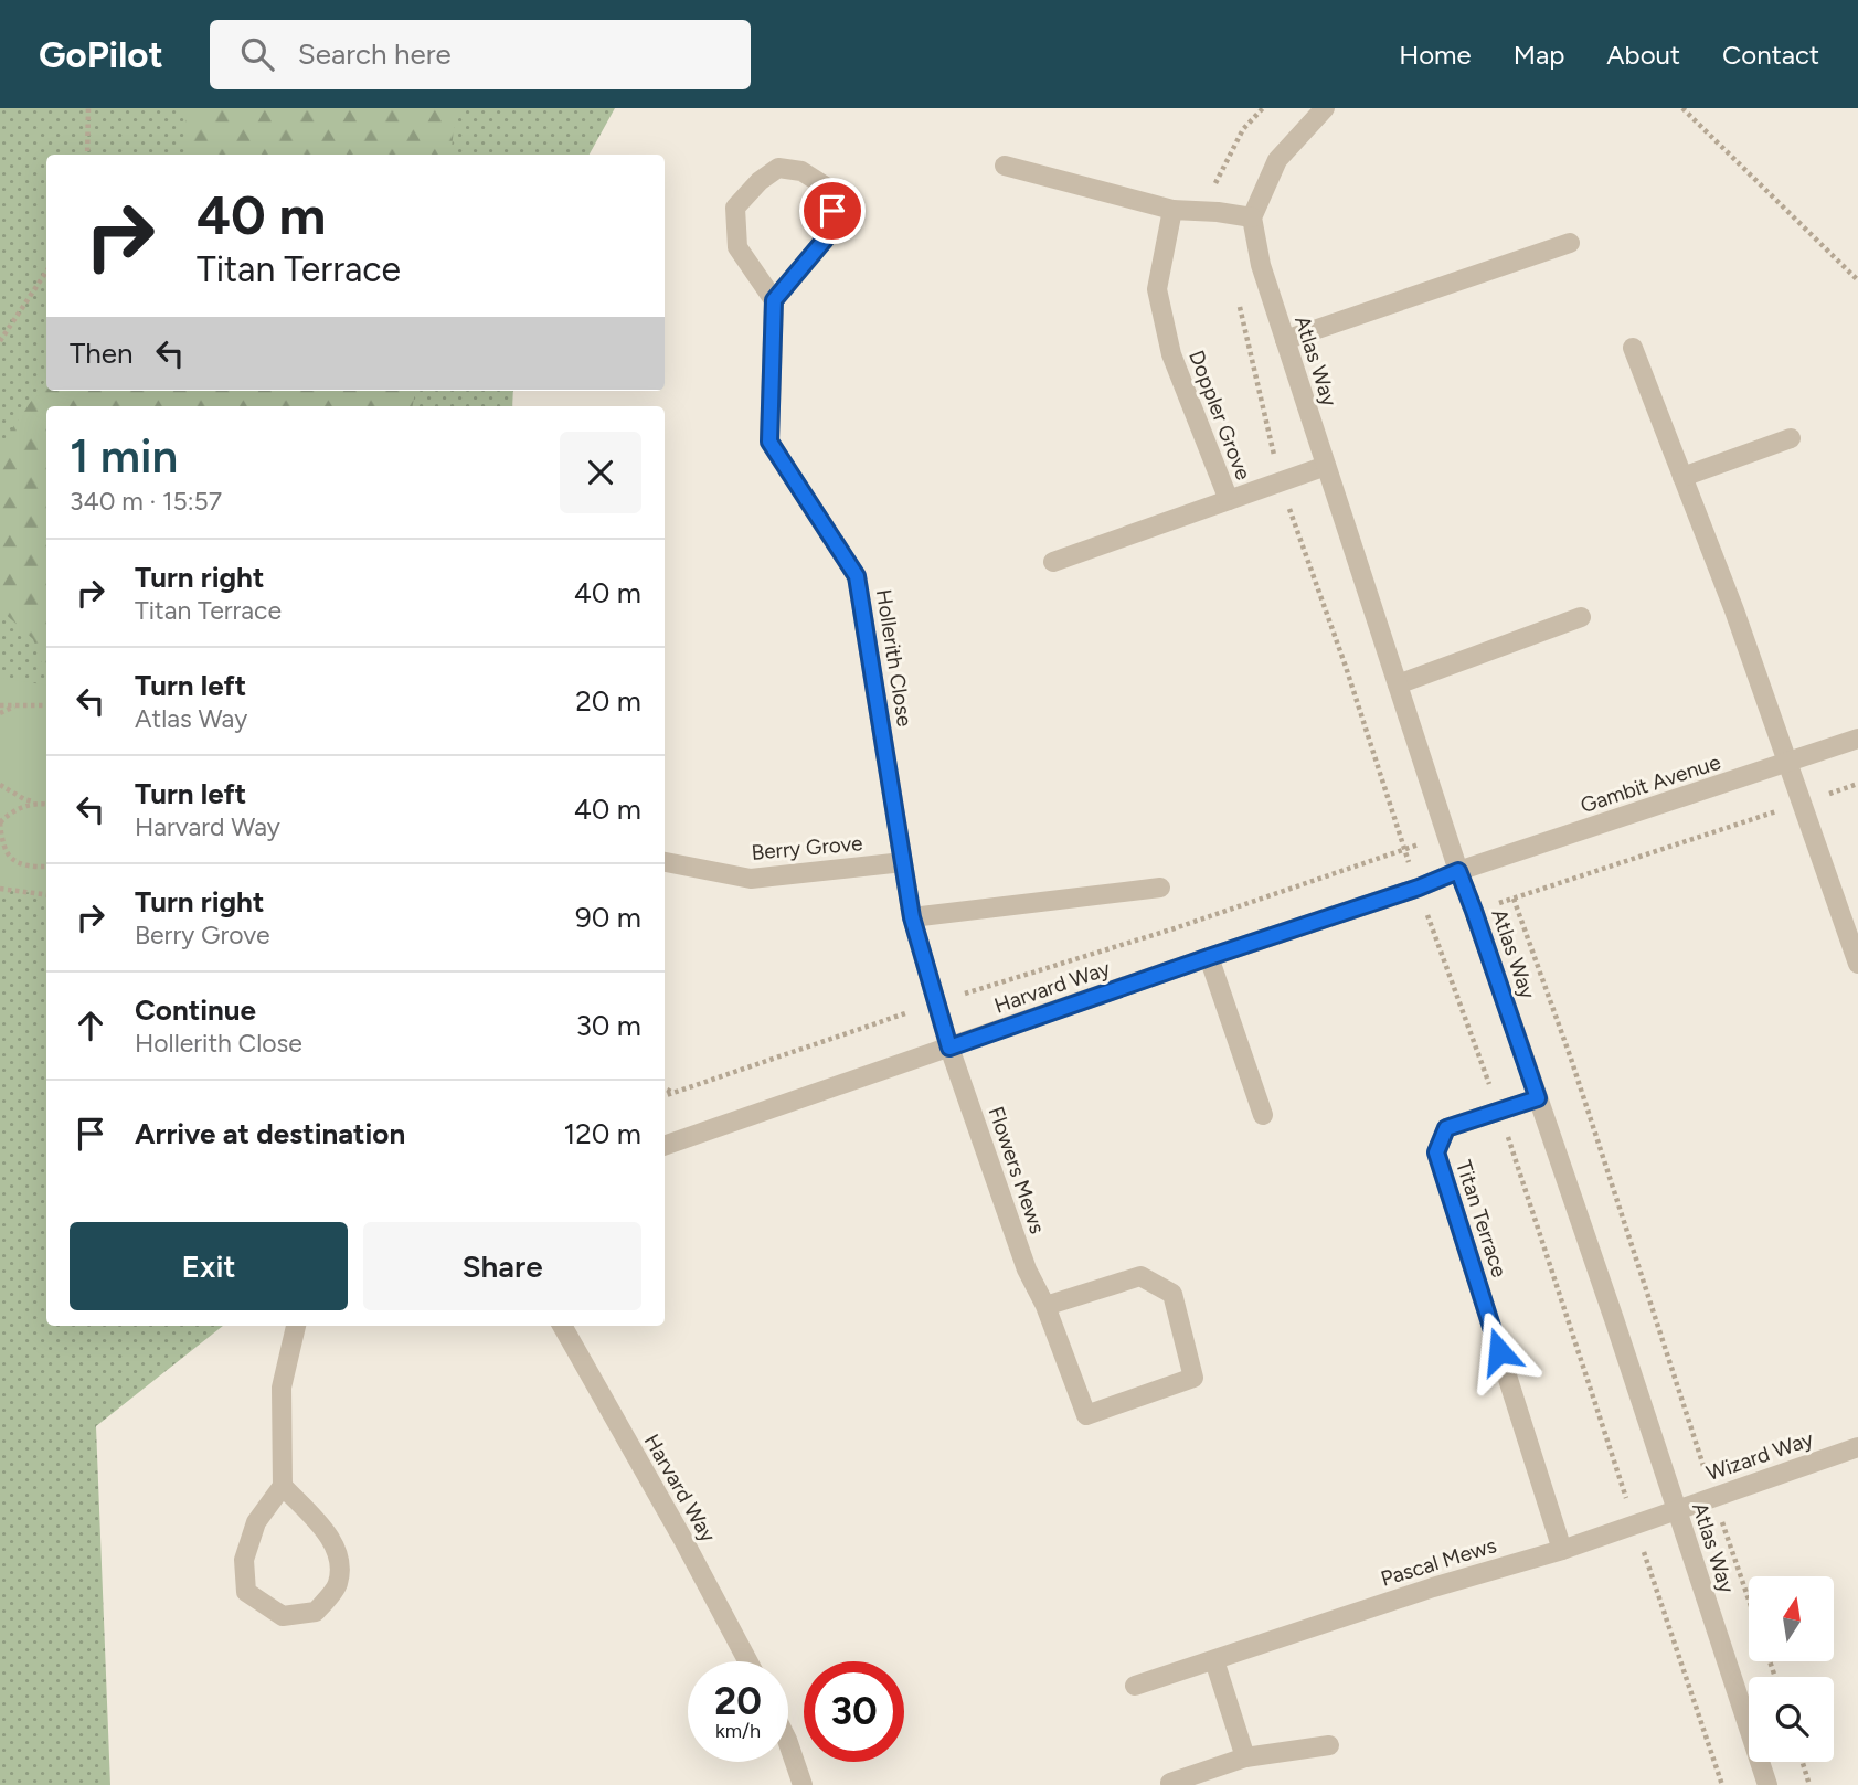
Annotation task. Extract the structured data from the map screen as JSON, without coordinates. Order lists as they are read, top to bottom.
{
  "streets": {
    "street": [
      "Atlas Way",
      "Doppler Grove",
      "Hollerith Close",
      "Gambit Avenue",
      "Berry Grove",
      "Harvard Way",
      "Flowers Mews",
      "Titan Terrace",
      "Wizard Way",
      "Pascal Mews"
    ]
  },
  "crossings": [
    ["Atlas Way", "Gambit Avenue"],
    ["Atlas Way", "Harvard Way"],
    ["Atlas Way", "Titan Terrace"],
    ["Atlas Way", "Wizard Way"],
    ["Atlas Way", "Pascal Mews"],
    ["Hollerith Close", "Berry Grove"],
    ["Gambit Avenue", "Harvard Way"],
    ["Harvard Way", "Flowers Mews"],
    ["Titan Terrace", "Pascal Mews"],
    ["Wizard Way", "Pascal Mews"]
  ],
  "north": "top",
  "page": {
    "header": "GoPilot",
    "search": "Search here",
    "nav": [
      "Home",
      "Map",
      "About",
      "Contact"
    ],
    "turn": ["40 m", "Titan Terrace"],
    "then": "Then",
    "heading": ["1 min", "340 m · 15:57"],
    "list": [
      {
        "name": "Turn right",
        "note": "Titan Terrace",
        "value": "40 m"
      },
      {
        "name": "Turn left",
        "note": "Atlas Way",
        "value": "20 m"
      },
      {
        "name": "Turn left",
        "note": "Harvard Way",
        "value": "40 m"
      },
      {
        "name": "Turn right",
        "note": "Berry Grove",
        "value": "90 m"
      },
      {
        "name": "Continue",
        "note": "Hollerith Close",
        "value": "30 m"
      },
      {
        "name": "Arrive at destination",
        "value": "120 m"
      }
    ],
    "buttons": ["Exit", "Share"],
    "speed": "20 km/h",
    "limit": "30"
  }
}
